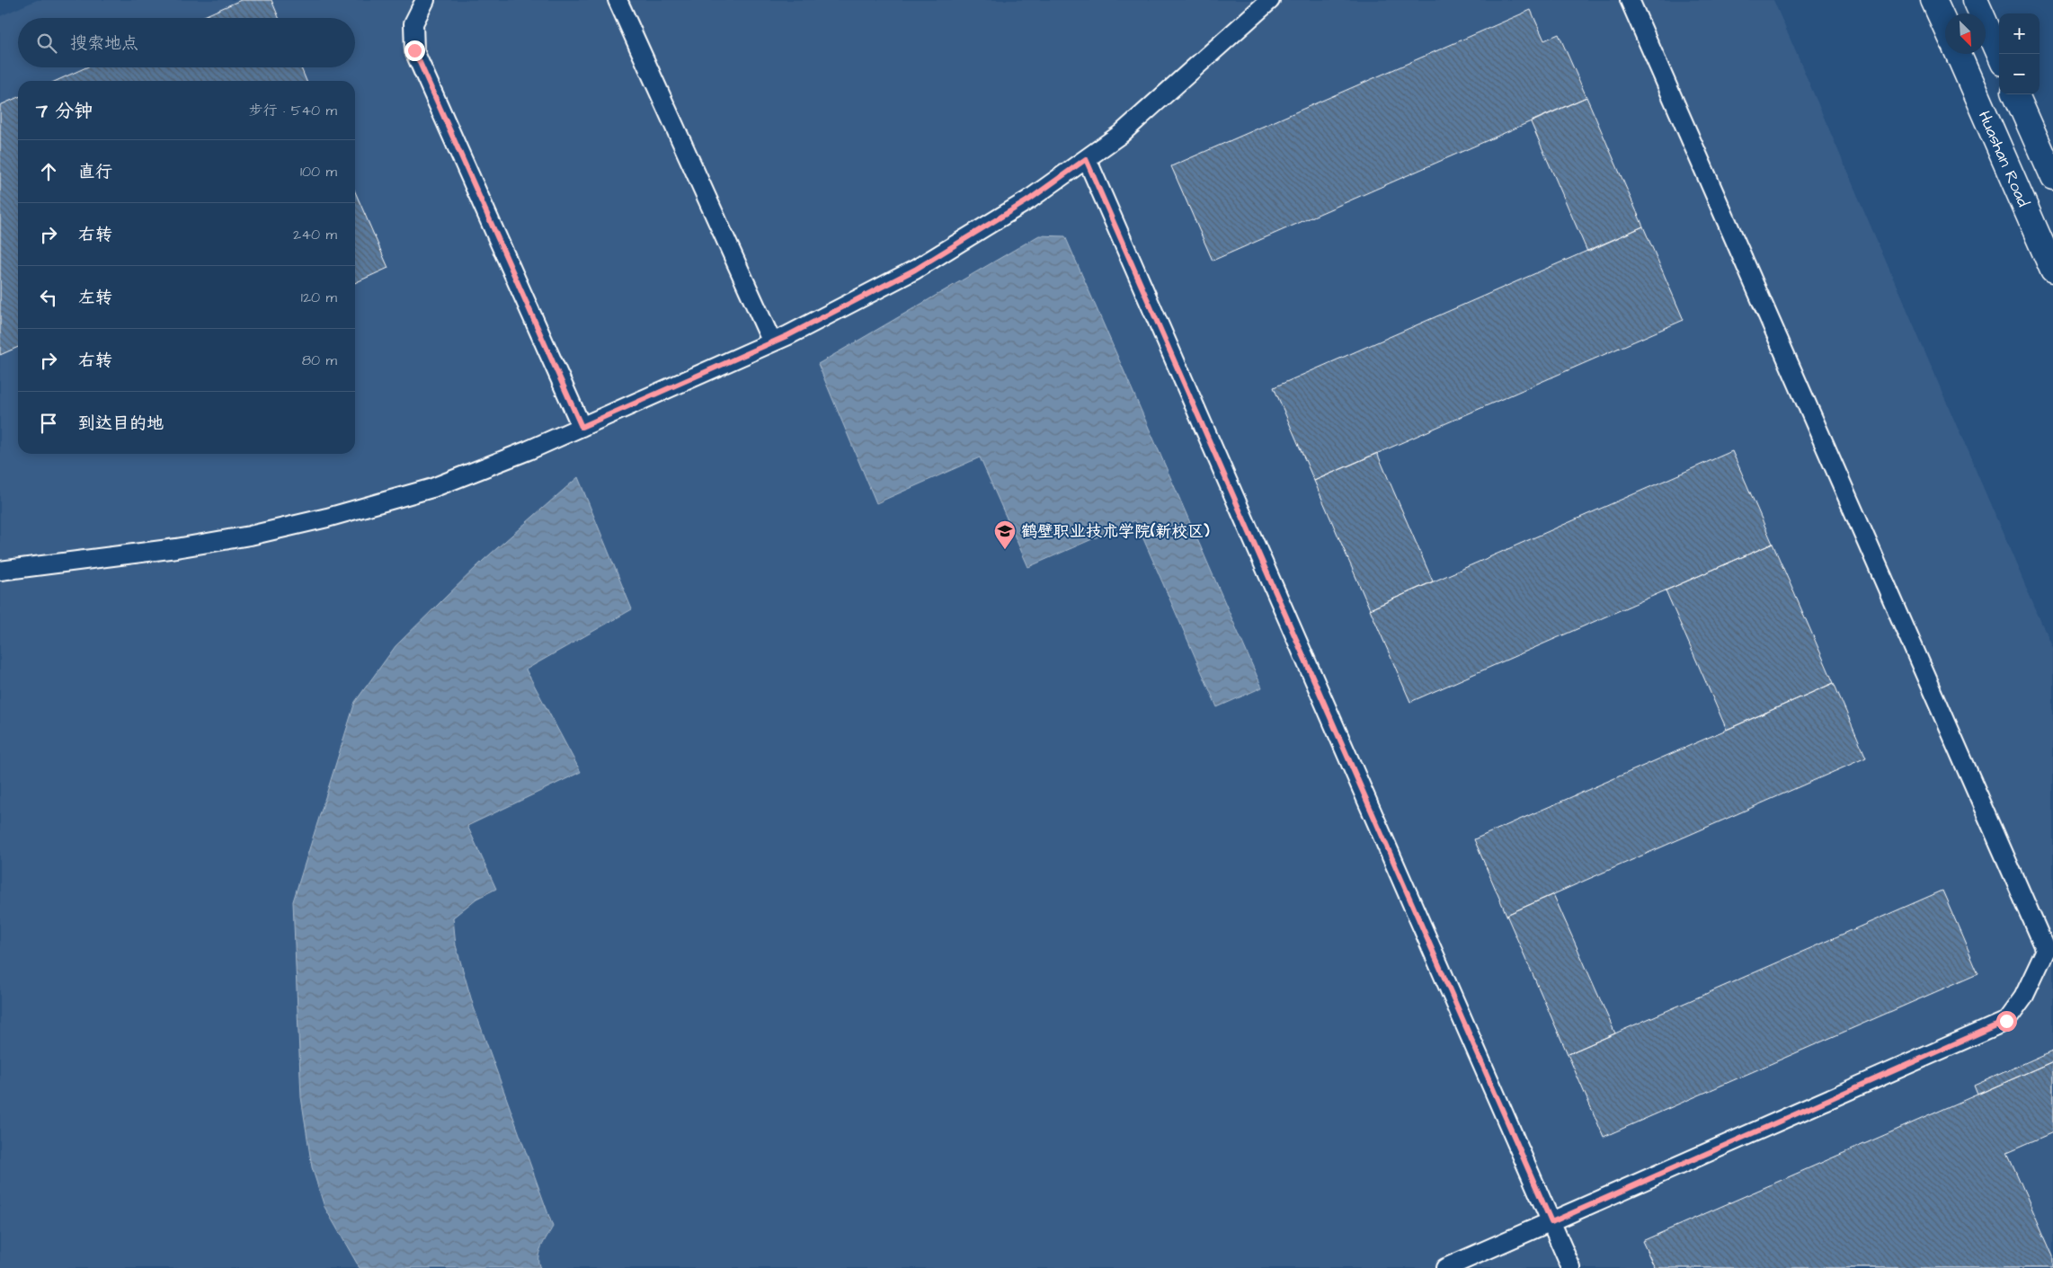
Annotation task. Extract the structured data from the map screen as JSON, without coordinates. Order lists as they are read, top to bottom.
{
  "streets": {
    "street": ["Huashan Road"]
  },
  "places": {
    "school or university": ["鹤壁职业技术学院(新校区)"]
  },
  "north": "bottom right",
  "page": {
    "map_buttons": ["+", "−"],
    "search": "搜索地点",
    "heading": ["7 分钟", "步行 · 540 m"],
    "list": [
      ["直行", "100 m"],
      ["右转", "240 m"],
      ["左转", "120 m"],
      ["右转", "80 m"],
      "到达目的地"
    ]
  }
}
